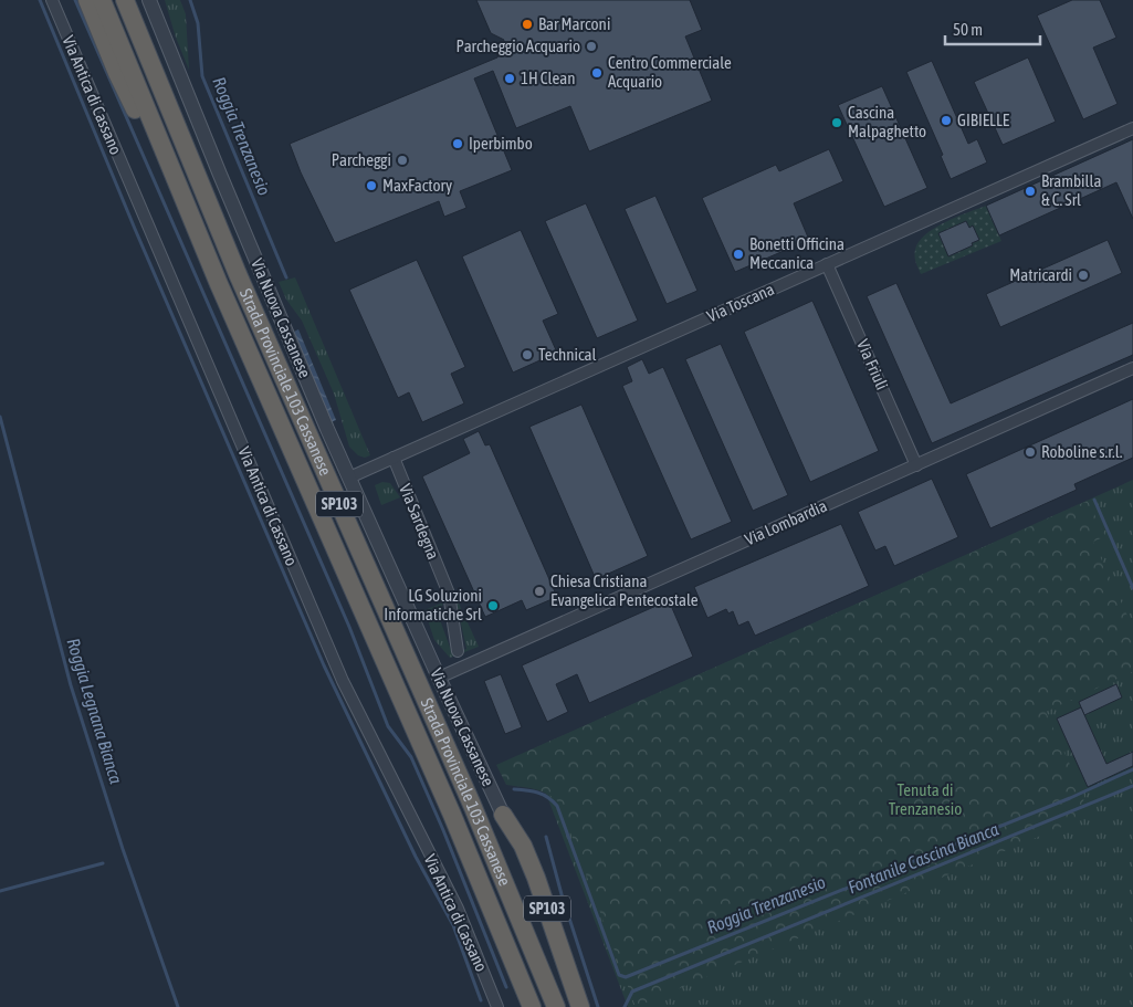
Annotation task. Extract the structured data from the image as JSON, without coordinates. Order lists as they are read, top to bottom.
{
  "streets": {
    "highway": ["Strada Provinciale 103 Cassanese", "SP103"],
    "street": [
      "Via Antica di Cassano",
      "Via Toscana",
      "Via Nuova Cassanese",
      "Via Friuli",
      "Via Sardegna",
      "Via Lombardia"
    ]
  },
  "crossings": [
    ["Via Toscana", "Via Nuova Cassanese"],
    ["Via Toscana", "Via Friuli"],
    ["Via Toscana", "Via Sardegna"],
    ["Via Nuova Cassanese", "SP103"],
    ["Via Nuova Cassanese", "Via Lombardia"],
    ["Via Friuli", "Via Lombardia"],
    ["Strada Provinciale 103 Cassanese", "SP103"]
  ],
  "water": ["Roggia Trenzanesio", "Roggia Legnana Bianca", "Fontanile Cascina Bianca"],
  "parks": ["Tenuta di Trenzanesio"],
  "places": [
    "Bar Marconi",
    "Parcheggio Acquario",
    "Centro Commerciale Acquario",
    "1H Clean",
    "GIBIELLE",
    "Cascina Malpaghetto",
    "Iperbimbo",
    "Parcheggi",
    "MaxFactory",
    "Brambilla & C. Srl",
    "Bonetti Officina Meccanica",
    "Matricardi",
    "Technical",
    "Roboline s.r.l.",
    "Chiesa Cristiana Evangelica Pentecostale",
    "LG Soluzioni Informatiche Srl"
  ],
  "scale_bar": "50 m"
}
